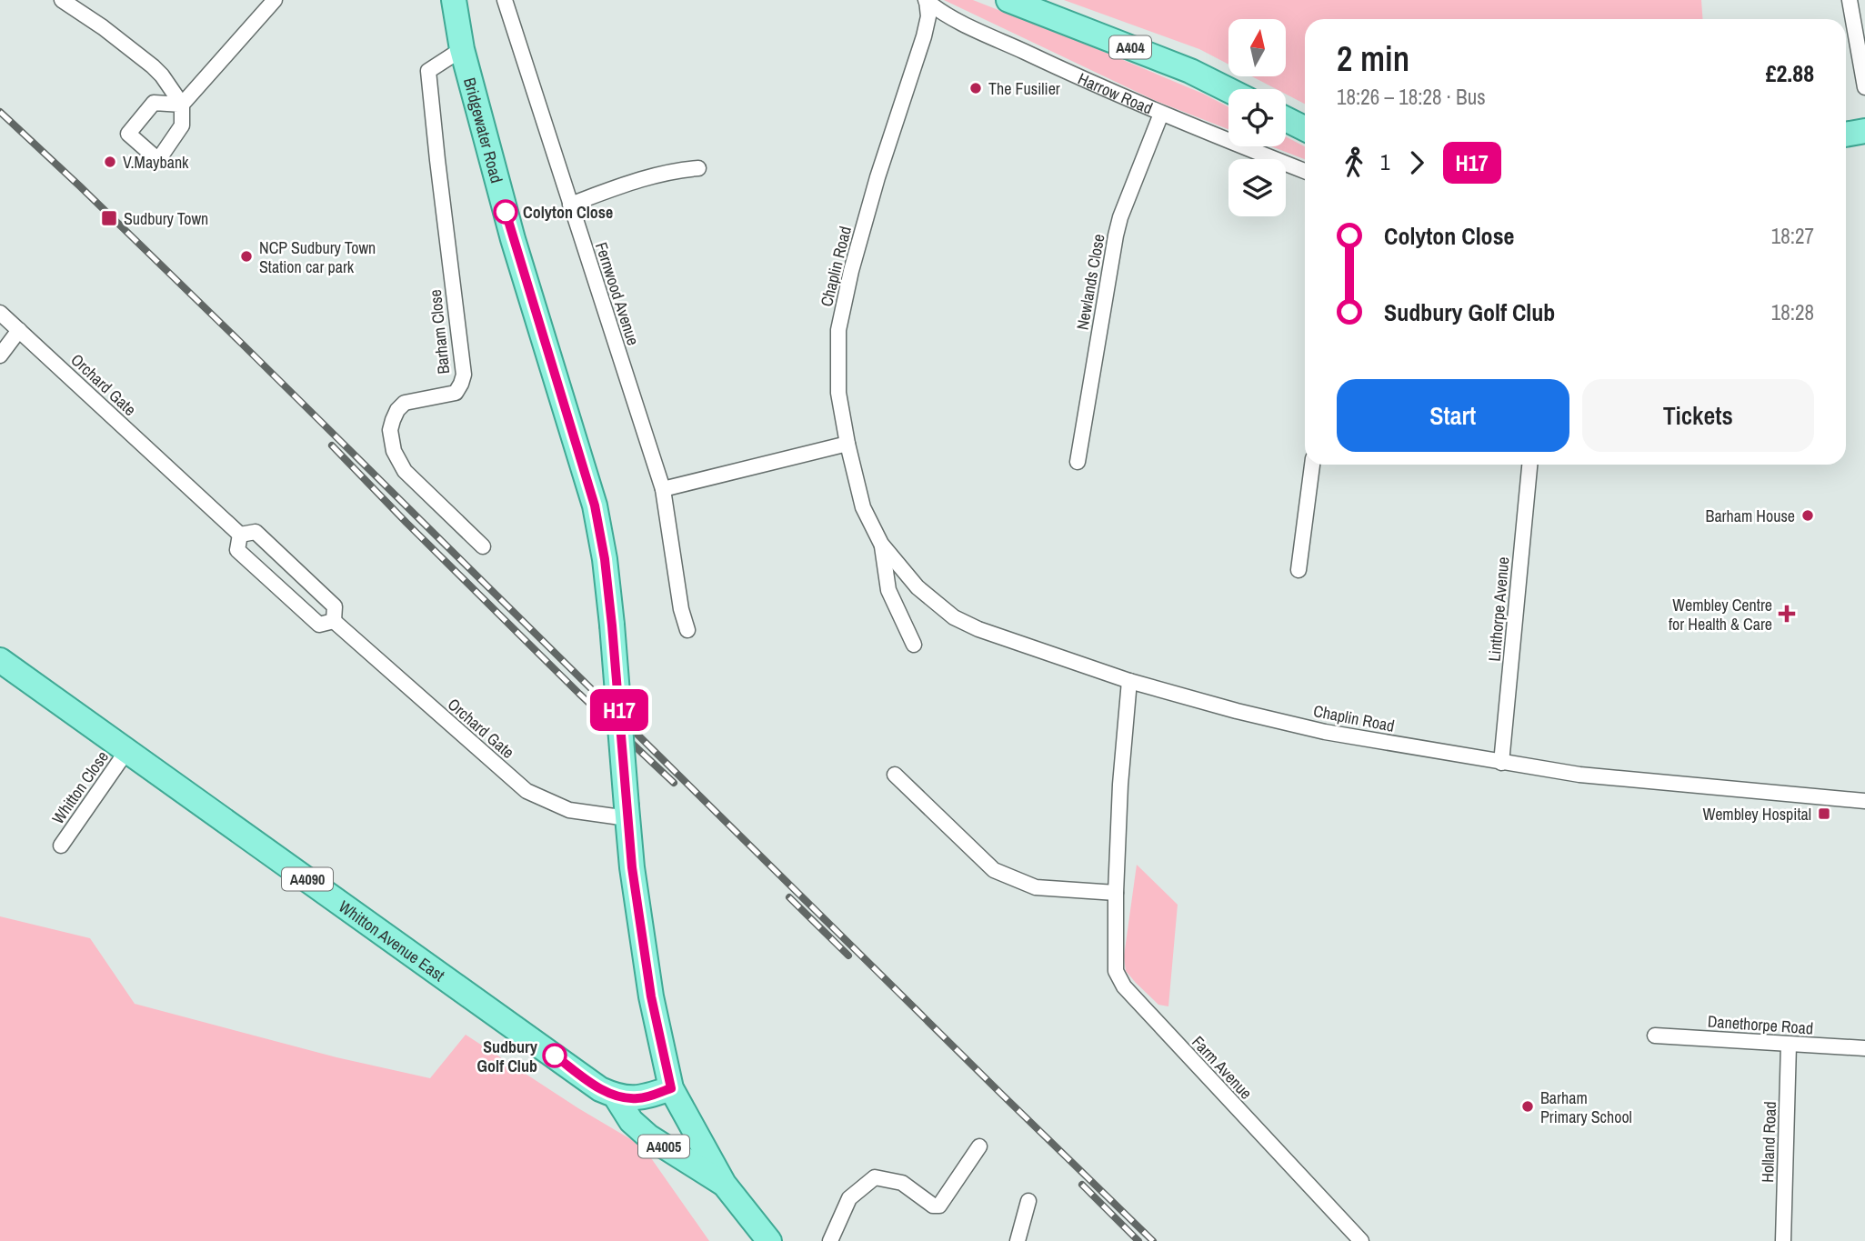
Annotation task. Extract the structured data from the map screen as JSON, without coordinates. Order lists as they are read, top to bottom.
{
  "streets": {
    "main road": [
      "A404",
      "Bridgewater Road",
      "A4090",
      "Whitton Avenue East",
      "A4005"
    ],
    "street": [
      "Harrow Road",
      "Chaplin Road",
      "Newlands Close",
      "Fernwood Avenue",
      "Barham Close",
      "Orchard Gate",
      "Linthorpe Avenue",
      "Whitton Close",
      "Danethorpe Road",
      "Farm Avenue",
      "Holland Road"
    ]
  },
  "crossings": [
    ["Harrow Road", "Chaplin Road"],
    ["Harrow Road", "Newlands Close"],
    ["Bridgewater Road", "Barham Close"],
    ["Bridgewater Road", "Orchard Gate"],
    ["Bridgewater Road", "Whitton Avenue East"],
    ["Chaplin Road", "Linthorpe Avenue"],
    ["Chaplin Road", "Farm Avenue"],
    ["Whitton Close", "Whitton Avenue East"],
    ["Danethorpe Road", "Holland Road"]
  ],
  "places": {
    "other": [
      "The Fusilier",
      "V.Maybank",
      "Colyton Close",
      "NCP Sudbury Town Station car park",
      "Barham House",
      "Sudbury Golf Club",
      "Barham Primary School"
    ],
    "transit": ["Sudbury Town", "Wembley Hospital"],
    "health": ["Wembley Centre for Health & Care"]
  },
  "lines": ["bus line H17"],
  "north": "top",
  "page": {
    "on_map": "H17",
    "heading": ["2 min", "18:26 – 18:28 · Bus", "£2.88"],
    "legs": ["1", "H17"],
    "list": [
      {
        "name": "Colyton Close",
        "value": "18:27"
      },
      {
        "name": "Sudbury Golf Club",
        "value": "18:28"
      }
    ],
    "buttons": ["Start", "Tickets"]
  }
}
